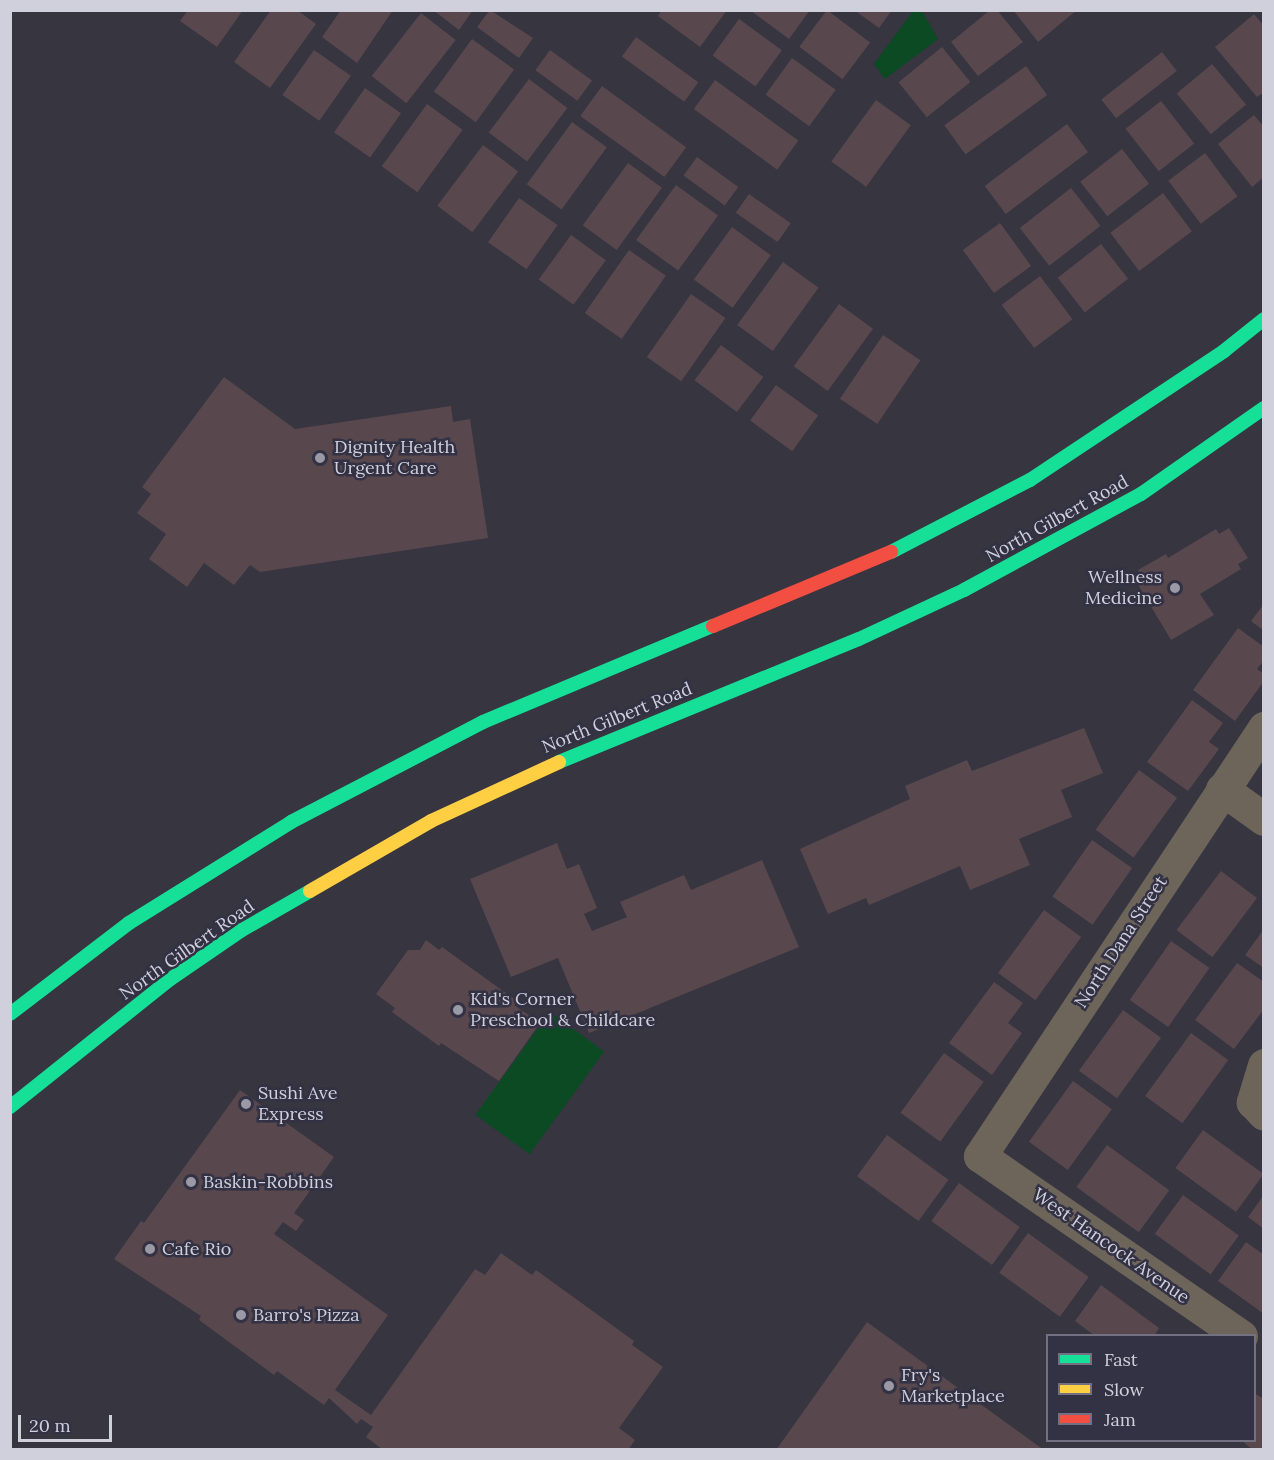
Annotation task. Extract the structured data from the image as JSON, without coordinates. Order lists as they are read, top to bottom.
{
  "streets": {
    "main road": ["North Gilbert Road"],
    "street": ["North Dana Street", "West Hancock Avenue"]
  },
  "crossings": [
    ["North Dana Street", "West Hancock Avenue"]
  ],
  "places": [
    "Dignity Health Urgent Care",
    "Wellness Medicine",
    "Kid's Corner Preschool & Childcare",
    "Sushi Ave Express",
    "Baskin-Robbins",
    "Cafe Rio",
    "Barro's Pizza",
    "Fry's Marketplace"
  ],
  "legend": ["Fast", "Slow", "Jam"],
  "scale_bar": "20 m"
}
